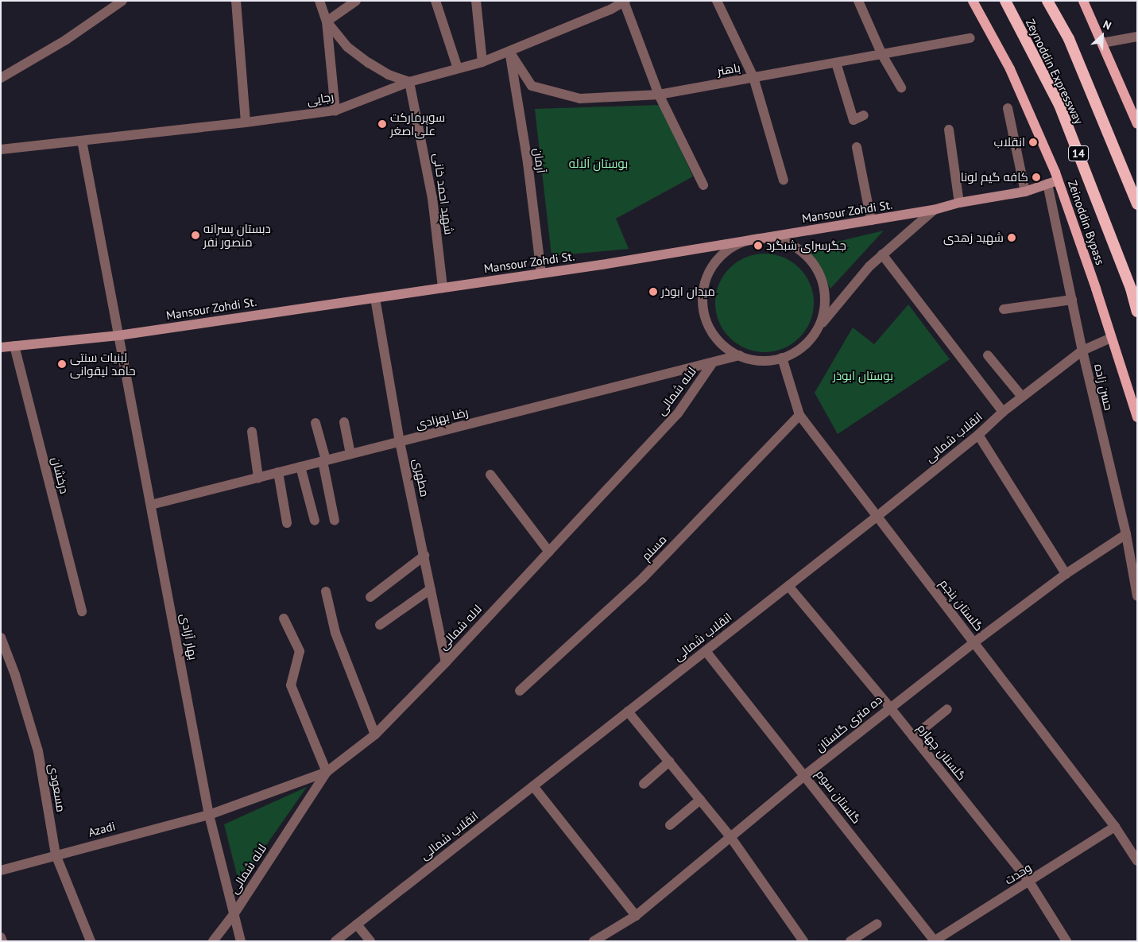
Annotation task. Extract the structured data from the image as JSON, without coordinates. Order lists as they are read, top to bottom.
{
  "streets": {
    "highway": ["Zeynoddin Expressway", "14"],
    "main road": ["Mansour Zohdi St.", "Zeinoddin Bypass"],
    "street": [
      "باهنر",
      "رجایی",
      "آرمان",
      "شهید احمد خانی",
      "حسن زاده",
      "لاله شمالی",
      "رضا بهزادی",
      "انقلاب شمالی",
      "درخشان",
      "مطهری",
      "مسلم",
      "گلستان پنجم",
      "بهار آزادی",
      "ده متری گلستان",
      "گلستان چهارم",
      "مسعودی",
      "گلستان سوم",
      "Azadi",
      "وحدت"
    ]
  },
  "crossings": [
    ["باهنر", "رجایی"],
    ["باهنر", "آرمان"],
    ["رجایی", "آرمان"],
    ["رجایی", "شهید احمد خانی"],
    ["رجایی", "بهار آزادی"],
    ["آرمان", "Mansour Zohdi St."],
    ["شهید احمد خانی", "Mansour Zohdi St."],
    ["Mansour Zohdi St.", "Zeinoddin Bypass"],
    ["Mansour Zohdi St.", "حسن زاده"],
    ["Mansour Zohdi St.", "رضا بهزادی"],
    ["Mansour Zohdi St.", "درخشان"],
    ["Mansour Zohdi St.", "مطهری"],
    ["Mansour Zohdi St.", "گلستان پنجم"],
    ["Mansour Zohdi St.", "بهار آزادی"],
    ["Zeinoddin Bypass", "انقلاب شمالی"],
    ["حسن زاده", "انقلاب شمالی"],
    ["حسن زاده", "ده متری گلستان"],
    ["لاله شمالی", "رضا بهزادی"],
    ["لاله شمالی", "مطهری"],
    ["لاله شمالی", "بهار آزادی"],
    ["لاله شمالی", "Azadi"],
    ["رضا بهزادی", "مطهری"],
    ["رضا بهزادی", "گلستان پنجم"],
    ["رضا بهزادی", "بهار آزادی"],
    ["انقلاب شمالی", "گلستان پنجم"],
    ["انقلاب شمالی", "گلستان چهارم"],
    ["انقلاب شمالی", "گلستان سوم"],
    ["مسلم", "گلستان پنجم"],
    ["گلستان پنجم", "ده متری گلستان"],
    ["گلستان پنجم", "وحدت"],
    ["بهار آزادی", "Azadi"],
    ["ده متری گلستان", "گلستان چهارم"],
    ["ده متری گلستان", "گلستان سوم"],
    ["گلستان چهارم", "وحدت"],
    ["مسعودی", "Azadi"],
    ["گلستان سوم", "وحدت"]
  ],
  "parks": ["بوستان آلاله", "بوستان ابوذر"],
  "places": [
    "سوپرمارکت علی‌اصغر",
    "انقلاب",
    "کافه گیم لونا",
    "دبستان پسرانه منصور نفر",
    "شهید زهدی",
    "جگرسرای شبگرد",
    "میدان ابوذر",
    "لبنیات سنتی حامد لیقوانی"
  ],
  "north": "top right"
}
